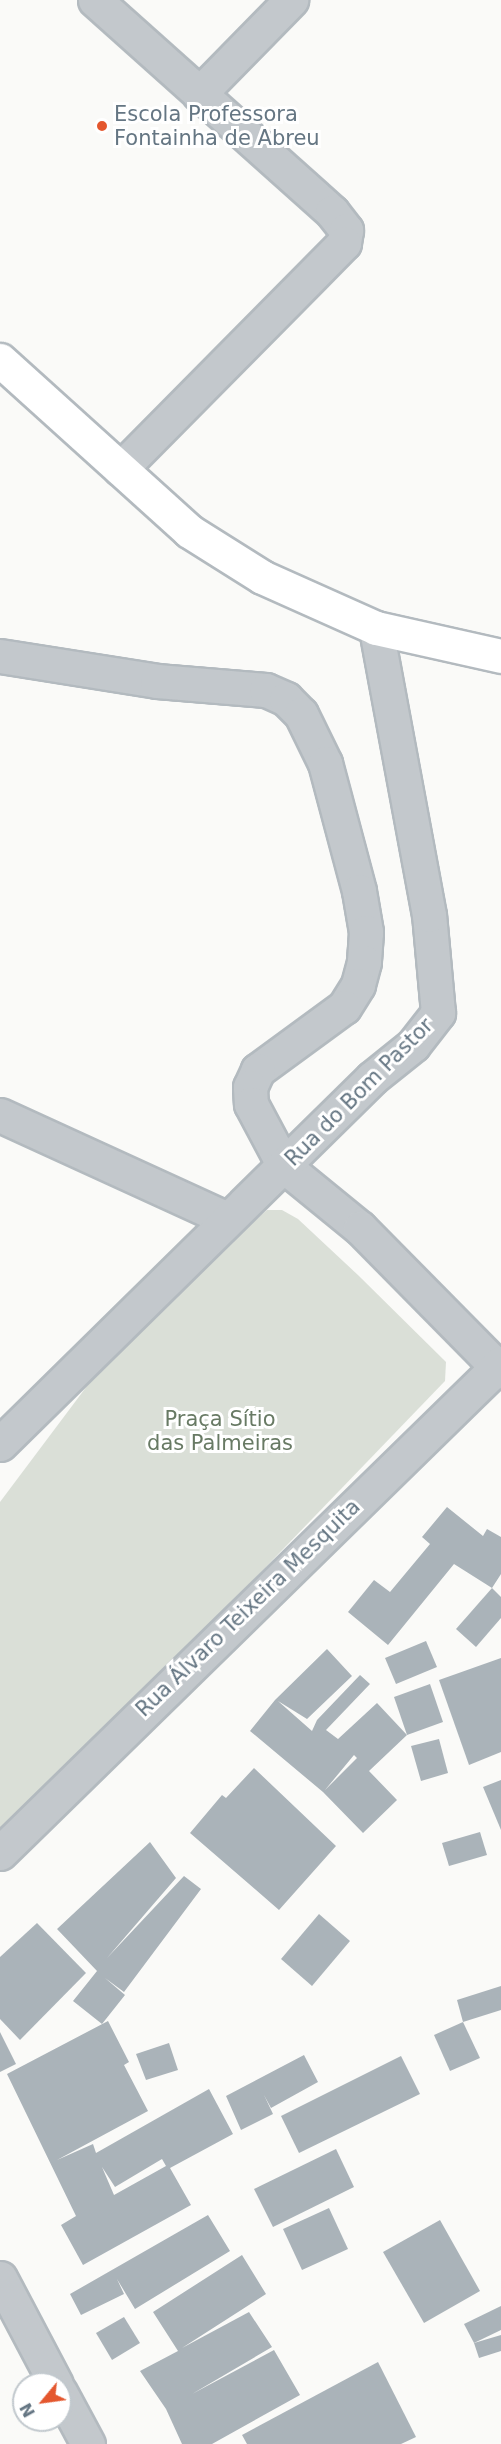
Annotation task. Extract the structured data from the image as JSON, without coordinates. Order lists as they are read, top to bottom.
{
  "streets": {
    "street": ["Rua do Bom Pastor", "Rua Álvaro Teixeira Mesquita"]
  },
  "parks": ["Praça Sítio das Palmeiras"],
  "places": ["Escola Professora Fontainha de Abreu"],
  "north": "bottom left"
}
